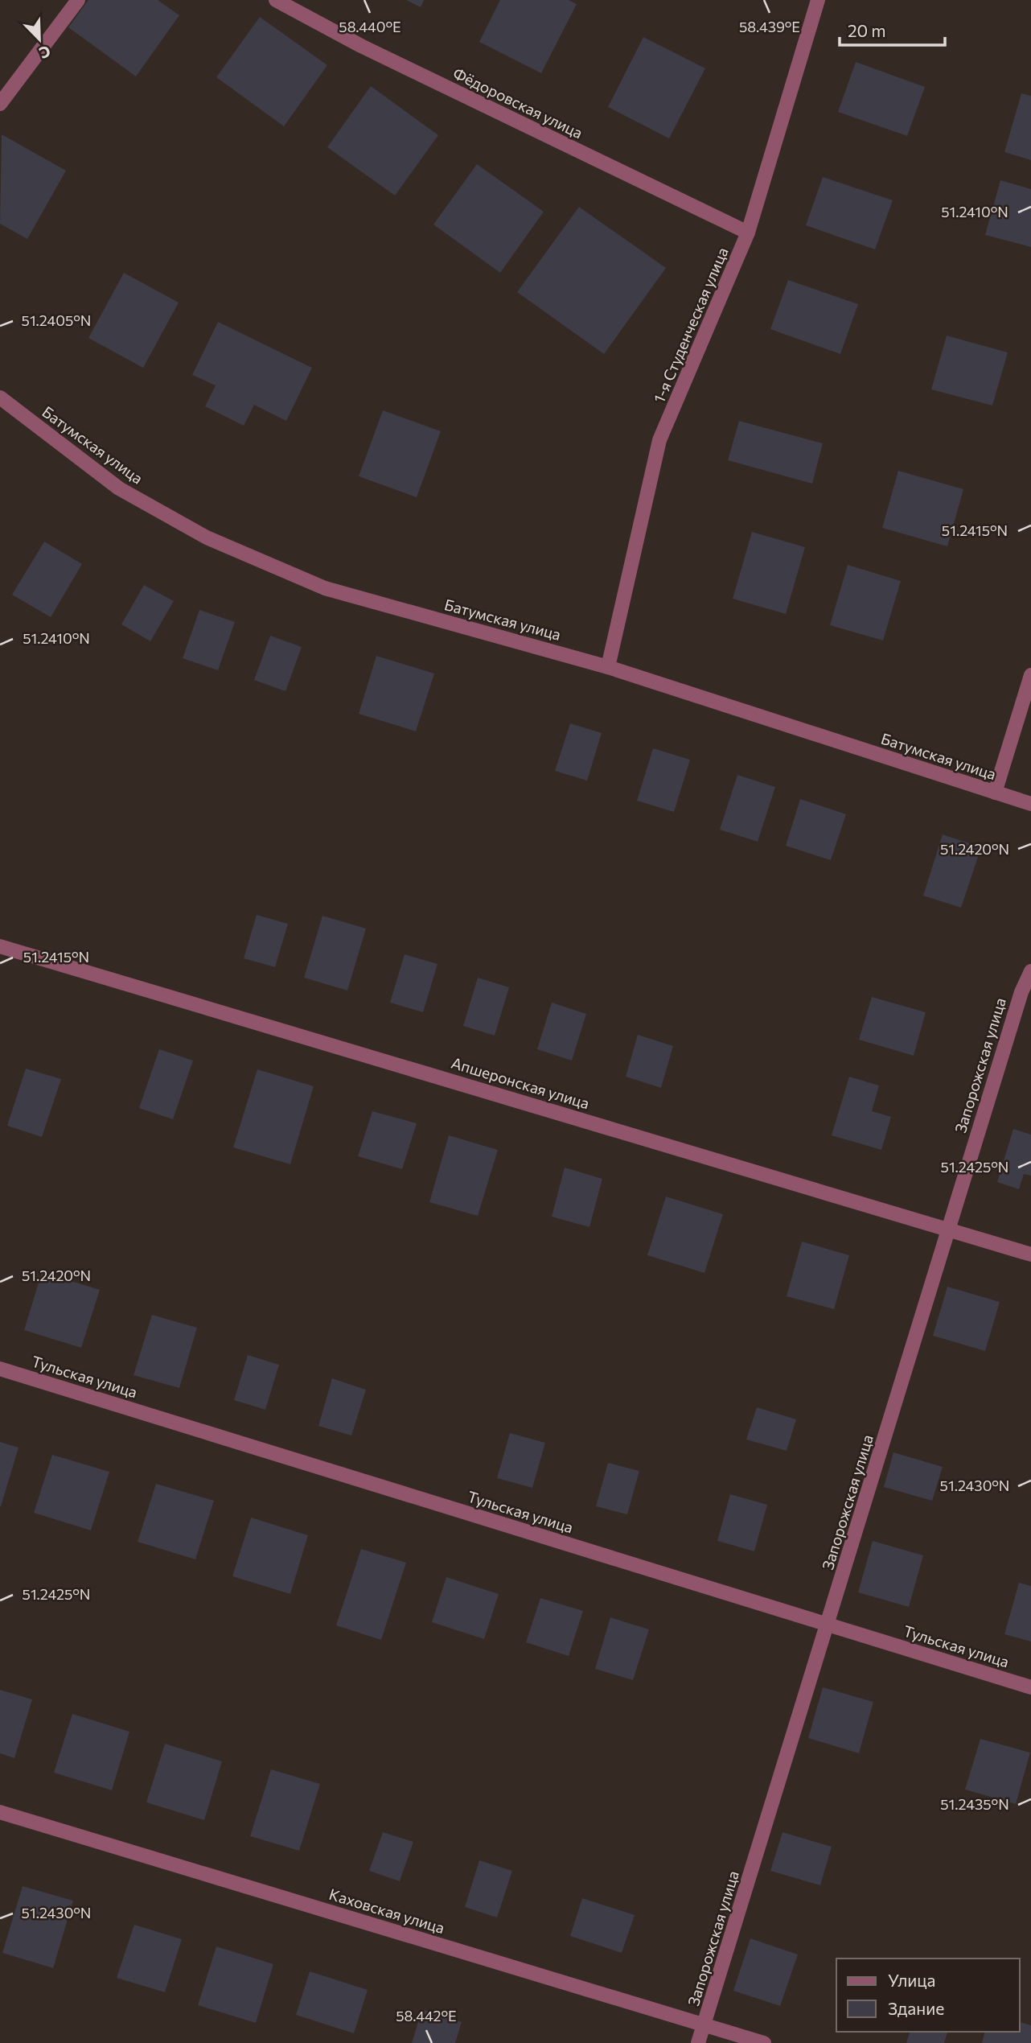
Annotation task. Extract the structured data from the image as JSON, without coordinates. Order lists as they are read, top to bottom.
{
  "streets": {
    "street": [
      "Фёдоровская улица",
      "1-я Студенческая улица",
      "Батумская улица",
      "Запорожская улица",
      "Апшеронская улица",
      "Тульская улица",
      "Каховская улица"
    ]
  },
  "crossings": [
    ["Фёдоровская улица", "1-я Студенческая улица"],
    ["1-я Студенческая улица", "Батумская улица"],
    ["Запорожская улица", "Апшеронская улица"],
    ["Запорожская улица", "Тульская улица"],
    ["Запорожская улица", "Каховская улица"]
  ],
  "legend": ["Улица", "Здание"],
  "scale_bar": "20 m",
  "north": "bottom right",
  "coordinates": [
    "58.440°E",
    "58.439°E",
    "51.2410°N",
    "51.2405°N",
    "51.2415°N",
    "51.2420°N",
    "51.2425°N",
    "51.2430°N",
    "51.2435°N",
    "58.442°E"
  ]
}
